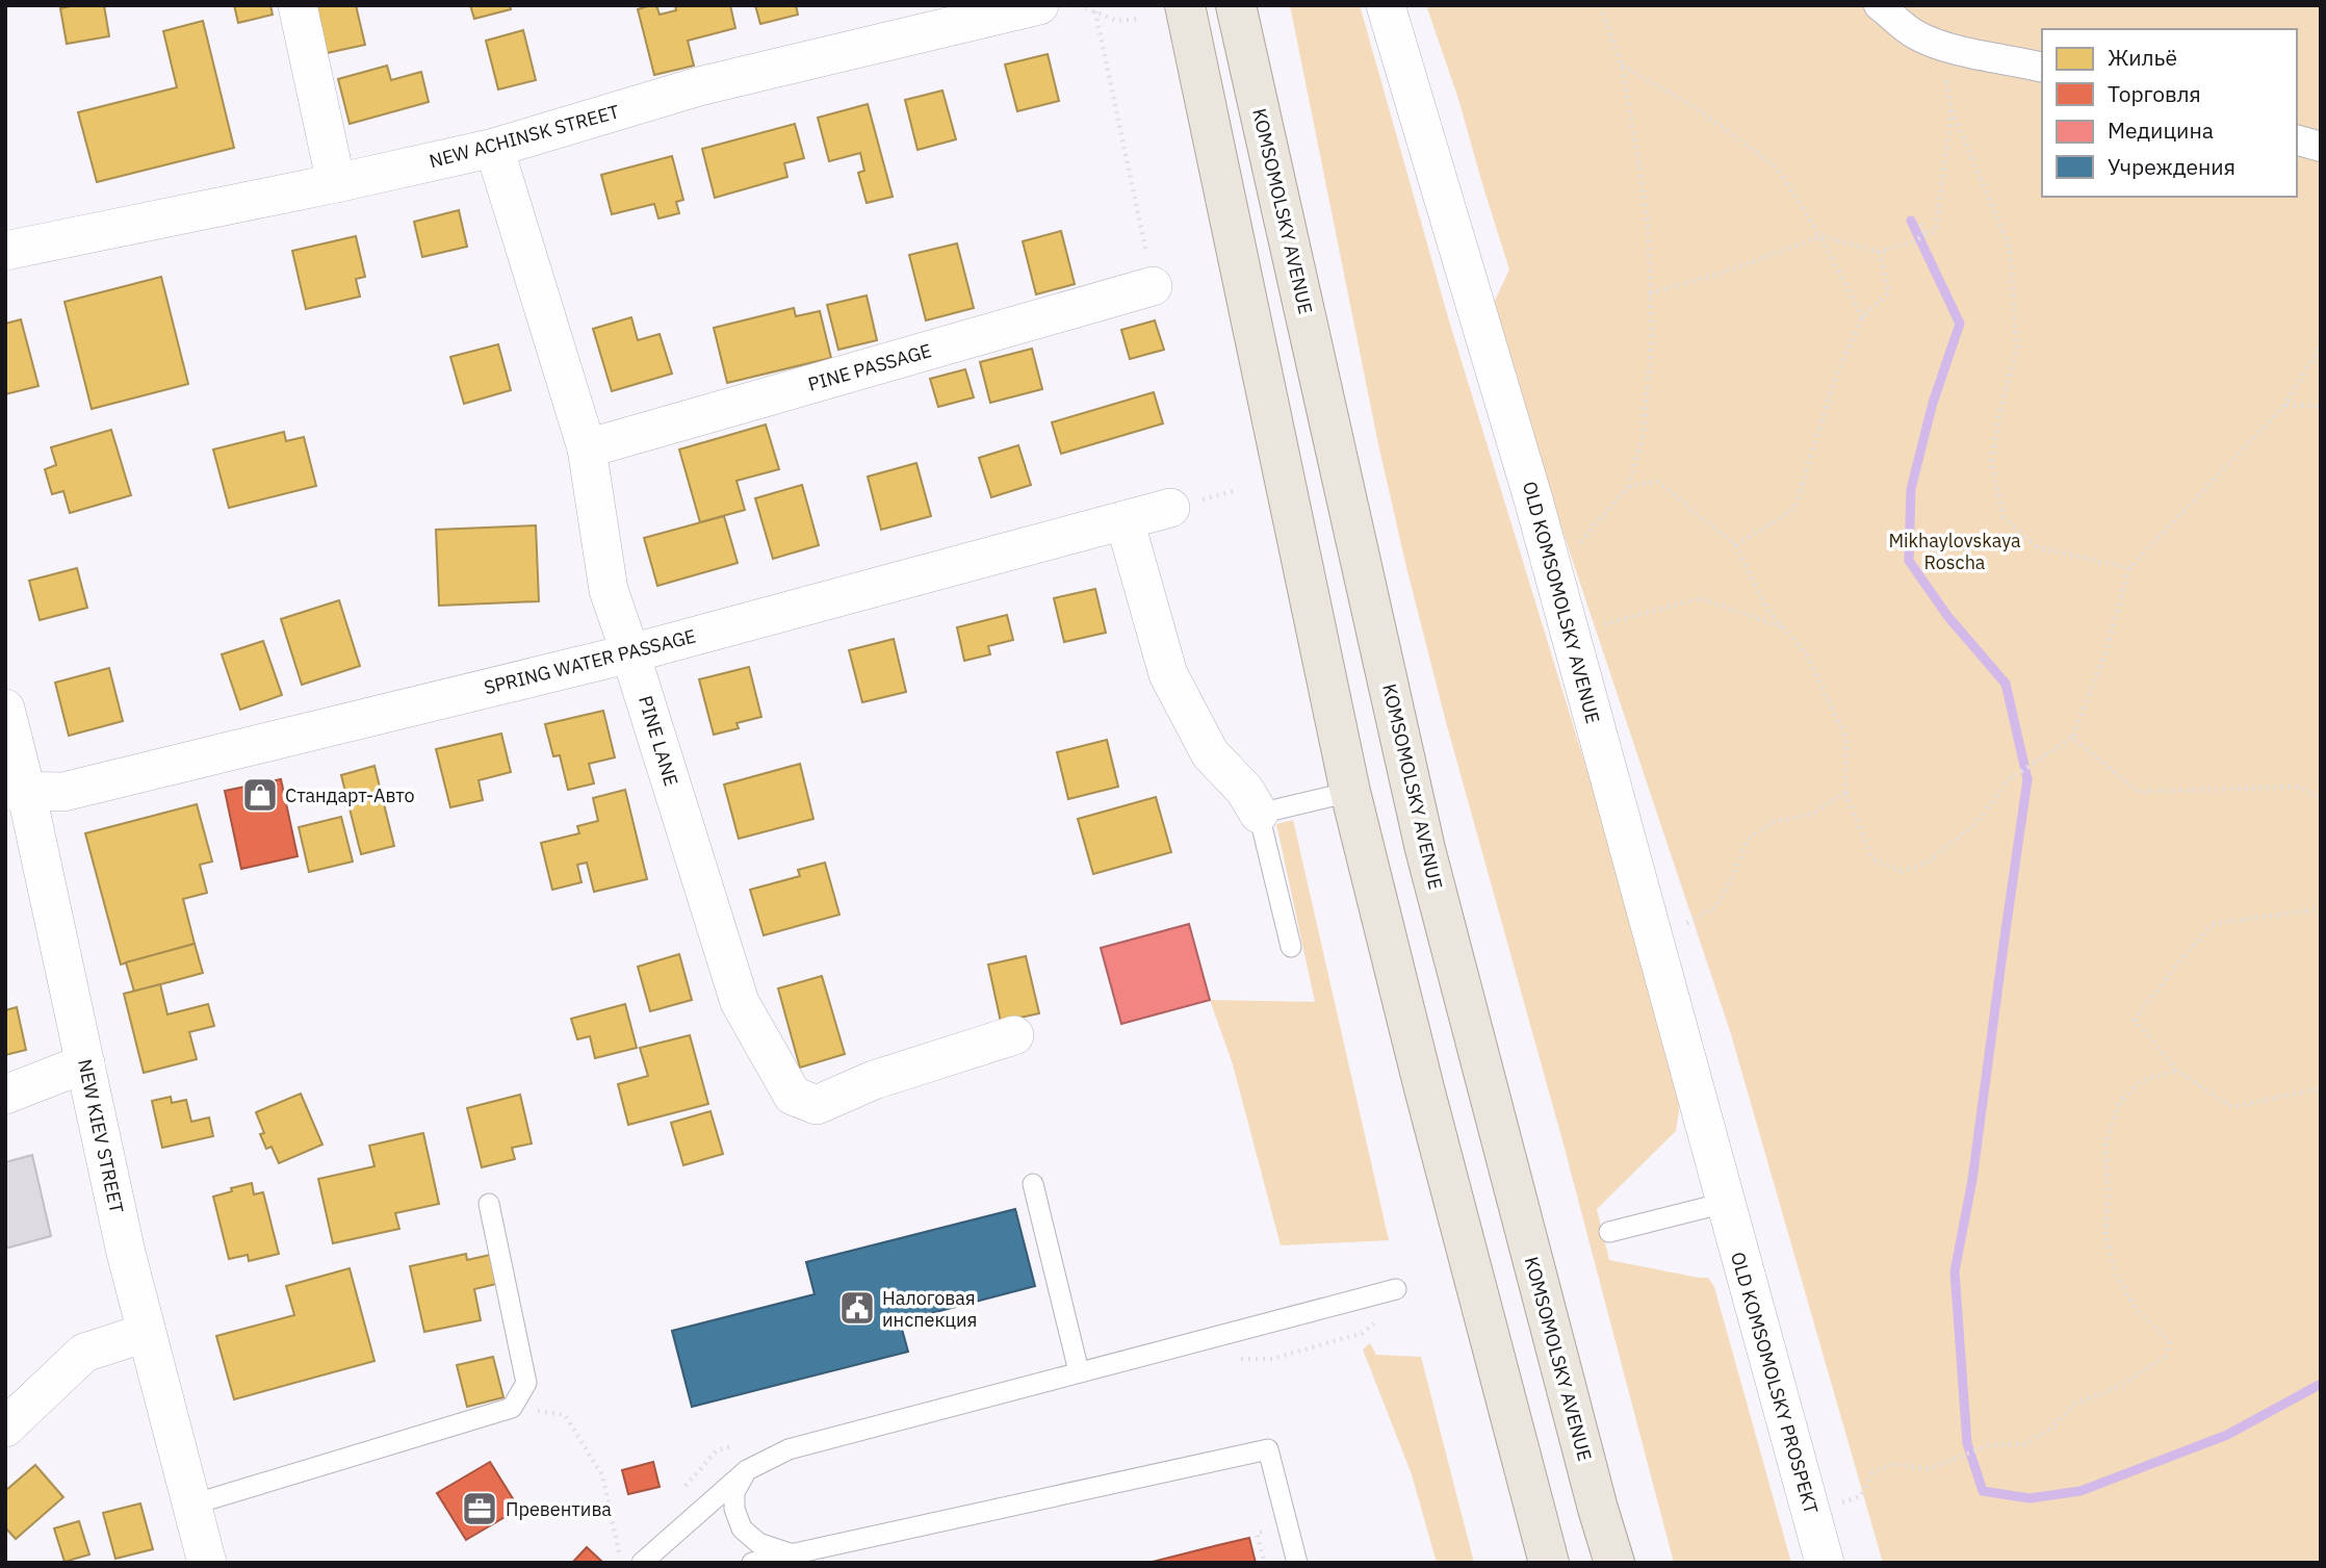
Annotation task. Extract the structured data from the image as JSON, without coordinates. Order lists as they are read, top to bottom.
{
  "streets": {
    "main road": ["KOMSOMOLSKY AVENUE"],
    "street": [
      "NEW ACHINSK STREET",
      "PINE PASSAGE",
      "OLD KOMSOMOLSKY AVENUE",
      "SPRING WATER PASSAGE",
      "PINE LANE",
      "NEW KIEV STREET",
      "OLD KOMSOMOLSKY PROSPEKT"
    ]
  },
  "crossings": [
    ["NEW ACHINSK STREET", "PINE LANE"],
    ["PINE PASSAGE", "PINE LANE"],
    ["OLD KOMSOMOLSKY AVENUE", "OLD KOMSOMOLSKY PROSPEKT"],
    ["SPRING WATER PASSAGE", "PINE LANE"],
    ["SPRING WATER PASSAGE", "NEW KIEV STREET"]
  ],
  "parks": ["Mikhaylovskaya Roscha"],
  "places": {
    "shop": ["Стандарт-Авто"],
    "public building": ["Налоговая инспекция"],
    "office": ["Превентива"]
  },
  "legend": [
    "Жильё",
    "Торговля",
    "Медицина",
    "Учреждения"
  ]
}
